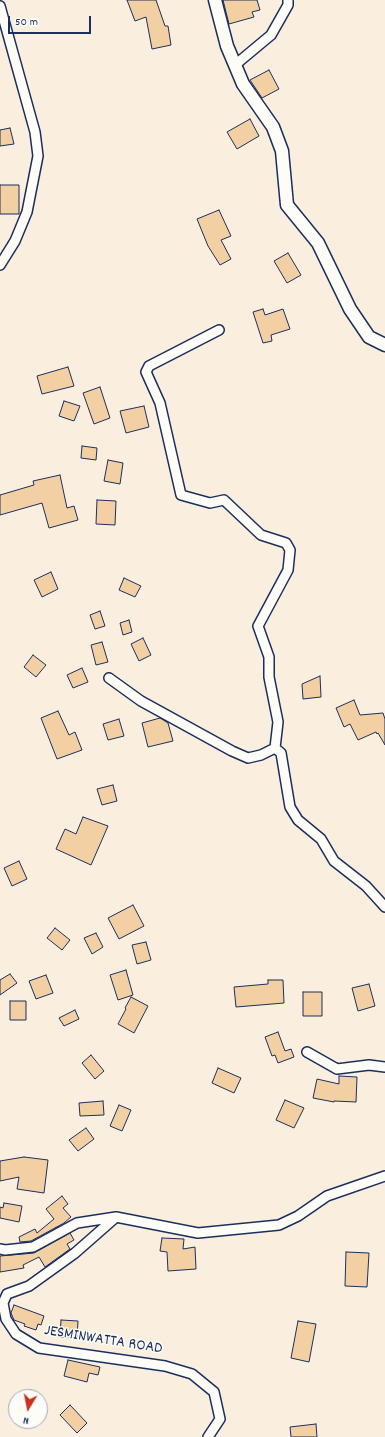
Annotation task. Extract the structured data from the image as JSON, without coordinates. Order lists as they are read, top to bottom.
{
  "streets": {
    "street": ["JESMINWATTA ROAD"]
  },
  "scale_bar": "50 m",
  "north": "bottom"
}
